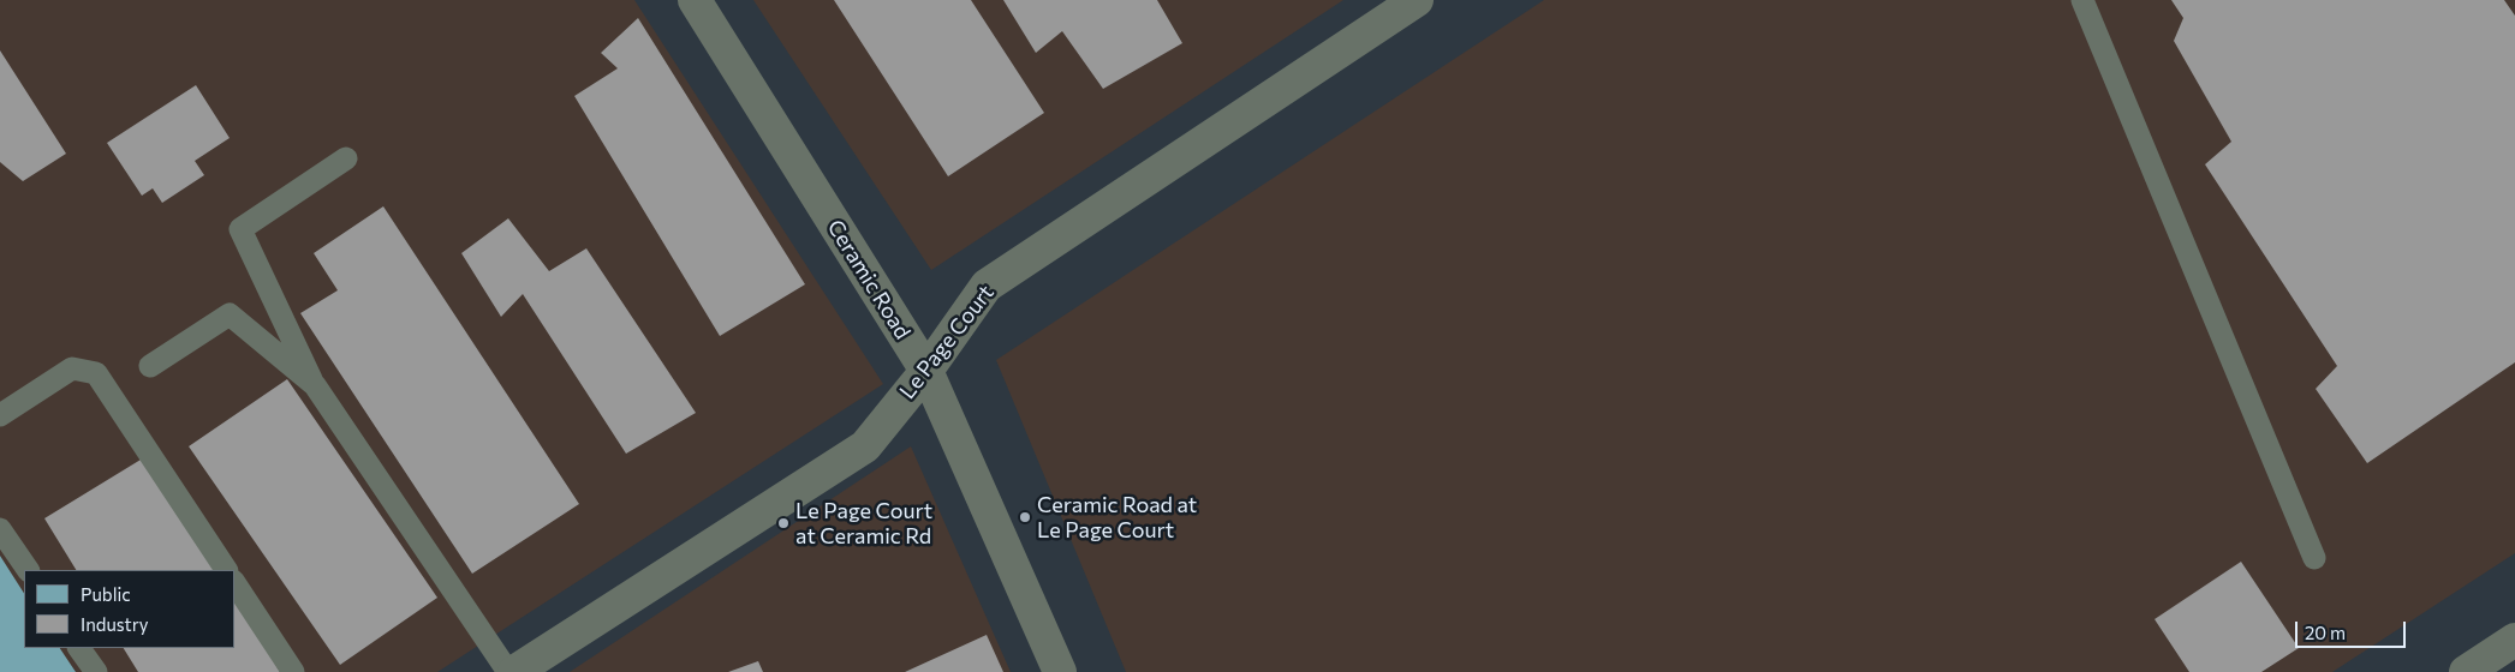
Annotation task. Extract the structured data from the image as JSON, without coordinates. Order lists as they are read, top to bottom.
{
  "streets": {
    "street": ["Ceramic Road", "Le Page Court"]
  },
  "crossings": [
    ["Ceramic Road", "Le Page Court"]
  ],
  "places": ["Ceramic Road at Le Page Court", "Le Page Court at Ceramic Rd"],
  "legend": ["Public", "Industry"],
  "scale_bar": "20 m"
}
